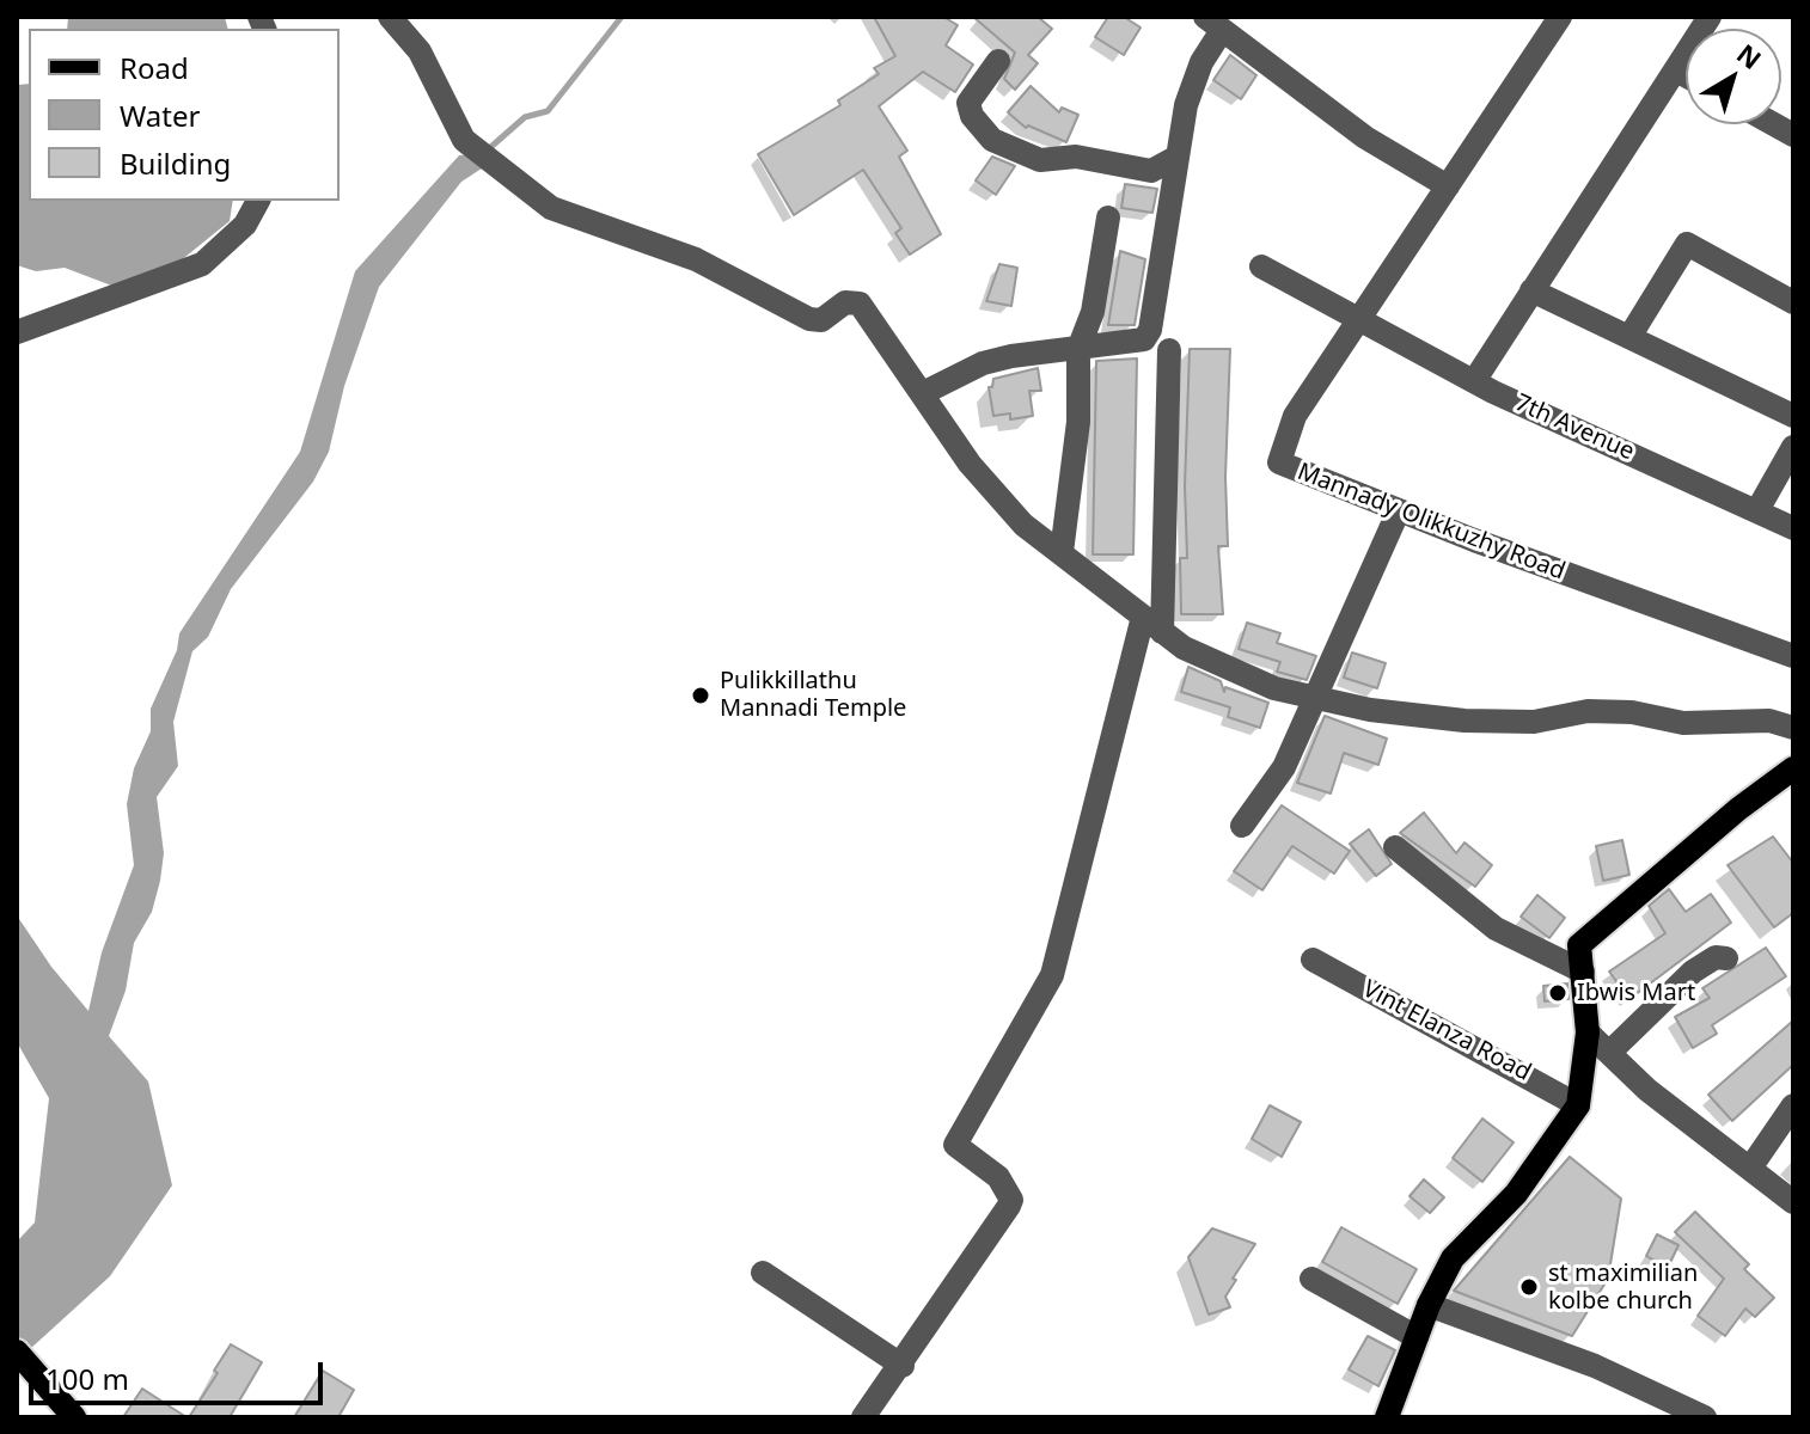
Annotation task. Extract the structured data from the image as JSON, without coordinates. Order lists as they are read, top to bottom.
{
  "streets": {
    "street": ["7th Avenue", "Mannady Olikkuzhy Road", "Vint Elanza Road"]
  },
  "crossings": [
    ["7th Avenue", "Mannady Olikkuzhy Road"]
  ],
  "places": ["Pulikkillathu Mannadi Temple", "Ibwis Mart", "st maximilian kolbe church"],
  "legend": ["Road", "Water", "Building"],
  "scale_bar": "100 m",
  "north": "top right"
}
